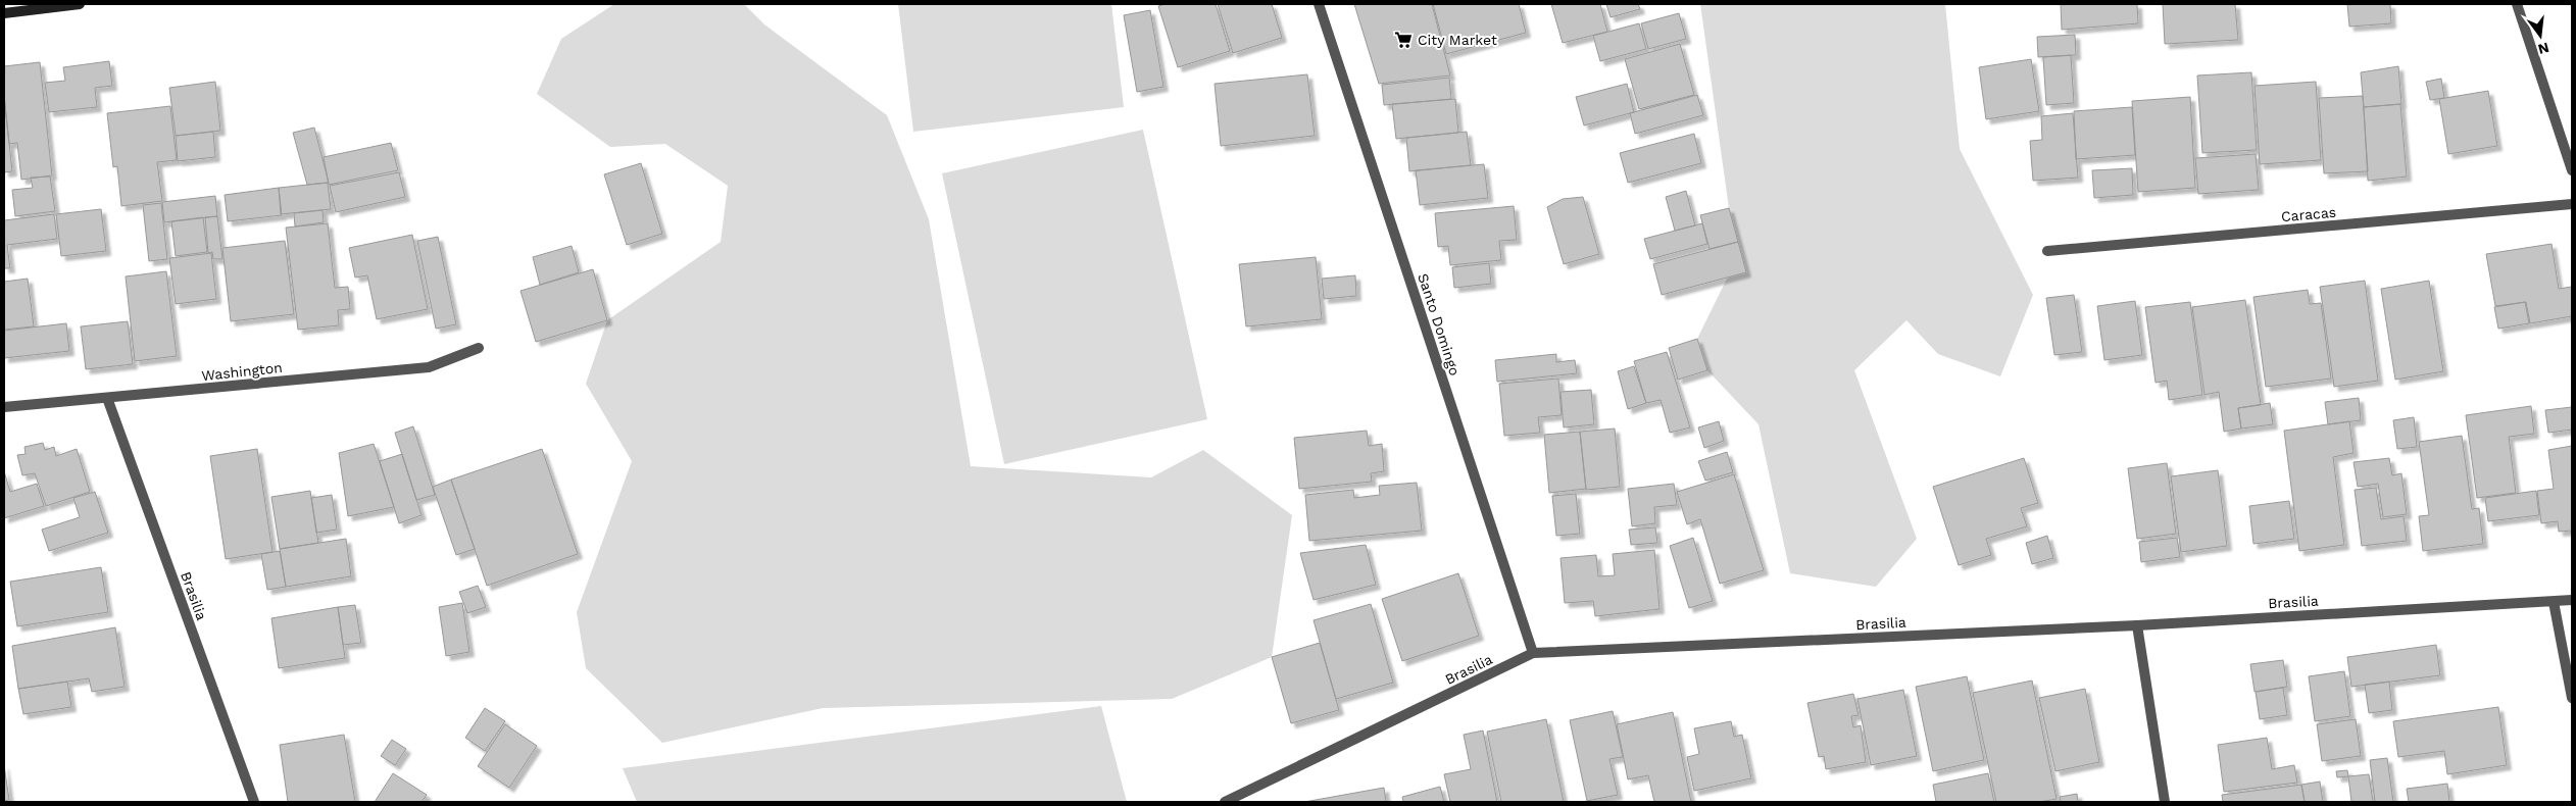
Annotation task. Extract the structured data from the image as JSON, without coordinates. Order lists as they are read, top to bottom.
{
  "streets": {
    "street": [
      "Caracas",
      "Santo Domingo",
      "Washington",
      "Brasilia"
    ]
  },
  "crossings": [
    ["Santo Domingo", "Brasilia"],
    ["Washington", "Brasilia"]
  ],
  "places": {
    "supermarket": ["City Market"]
  },
  "north": "bottom"
}
